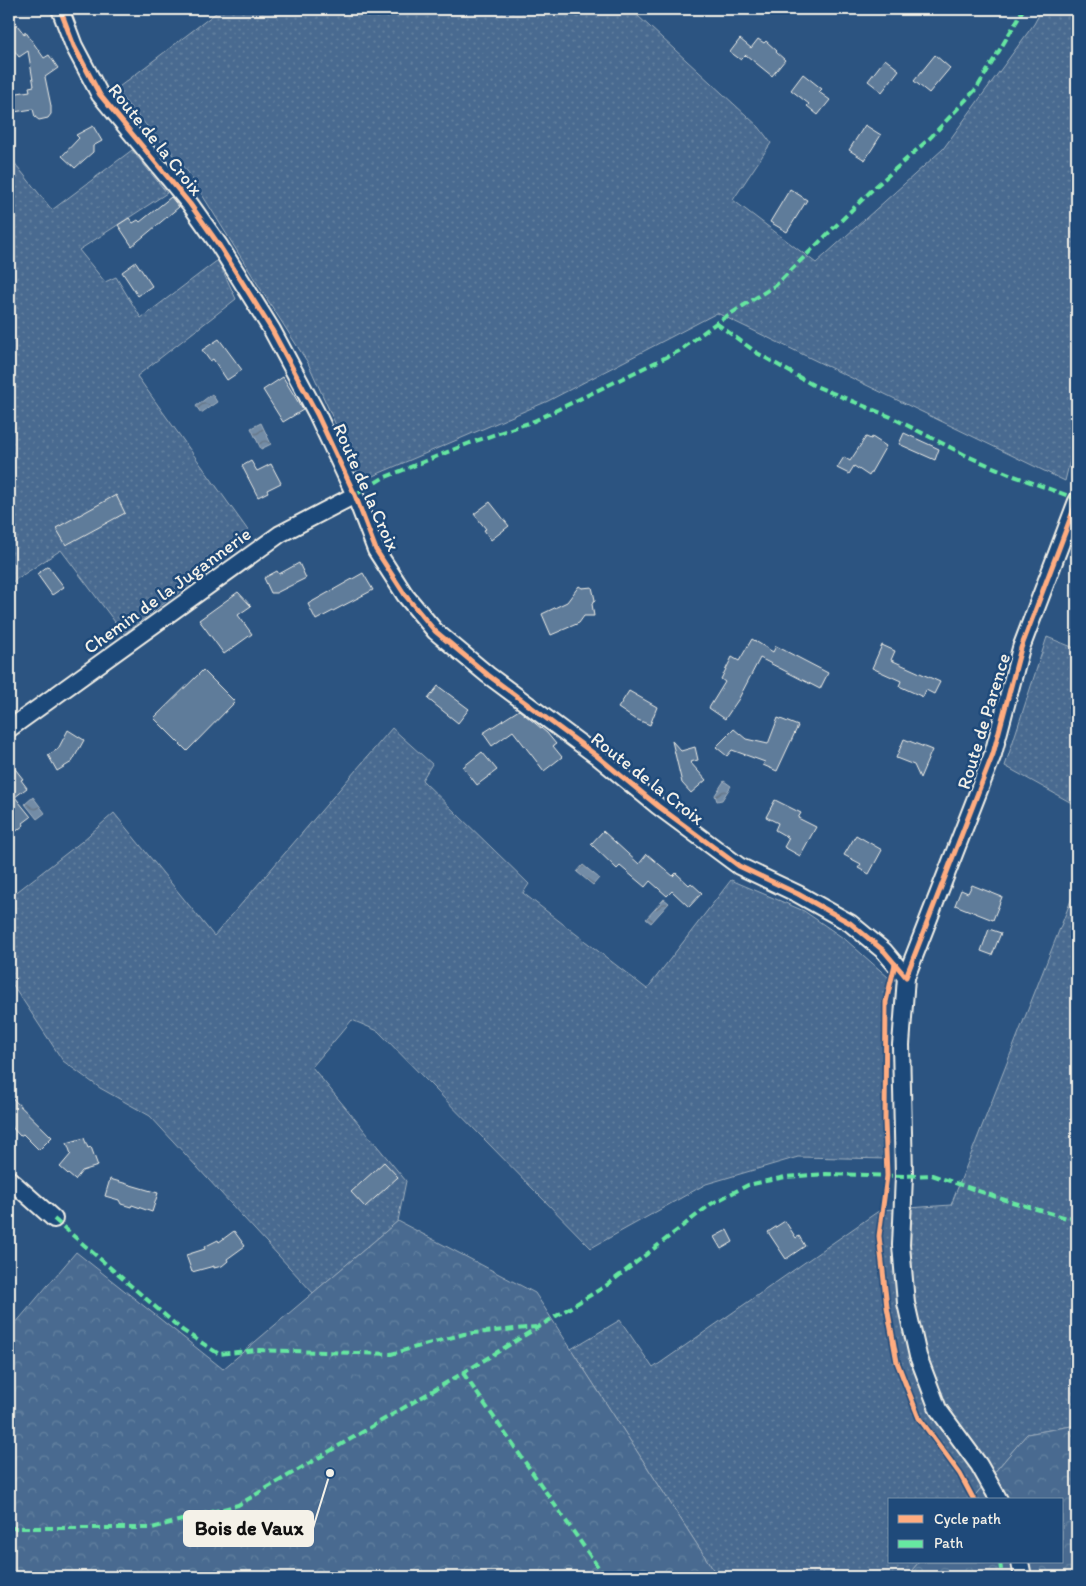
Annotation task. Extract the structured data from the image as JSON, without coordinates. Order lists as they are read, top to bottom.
{
  "streets": {
    "street": ["Route de la Croix", "Chemin de la Jugannerie", "Route de Parence"]
  },
  "crossings": [
    ["Route de la Croix", "Chemin de la Jugannerie"],
    ["Route de la Croix", "Route de Parence"]
  ],
  "places": ["Bois de Vaux"],
  "legend": ["Cycle path", "Path"]
}
